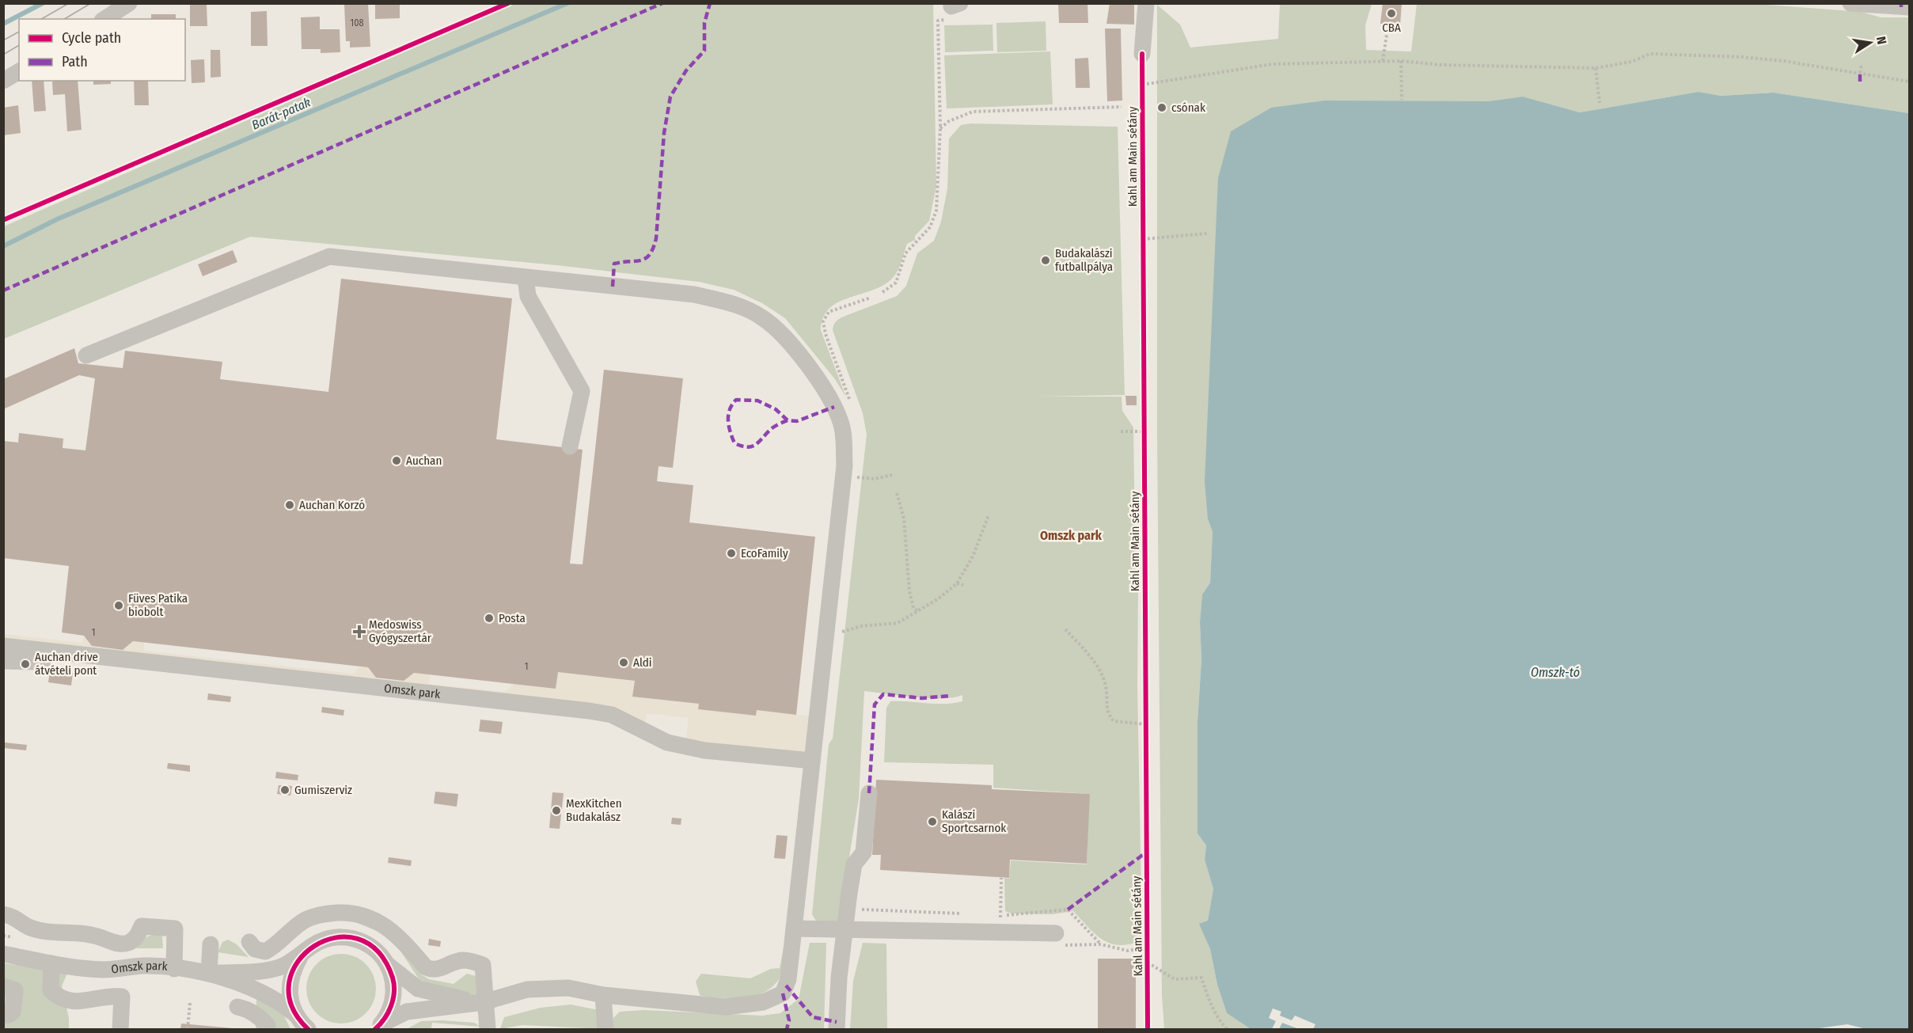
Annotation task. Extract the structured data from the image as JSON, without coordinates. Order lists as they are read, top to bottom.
{
  "streets": {
    "street": ["Omszk park"],
    "cycle path": ["Kahl am Main sétány"]
  },
  "districts": ["Omszk park"],
  "water": ["Barát-patak", "Omszk-tó"],
  "places": {
    "other": [
      "CBA",
      "csónak",
      "Budakalászi futballpálya",
      "Auchan",
      "Auchan Korzó",
      "EcoFamily",
      "Füves Patika biobolt",
      "Posta",
      "Aldi",
      "Auchan drive átvételi pont",
      "Gumiszerviz",
      "MexKitchen Budakalász",
      "Kalászi Sportcsarnok"
    ],
    "health": ["Medoswiss Gyógyszertár"]
  },
  "house_numbers": ["108", "1", "1"],
  "legend": ["Cycle path", "Path"],
  "north": "right"
}
